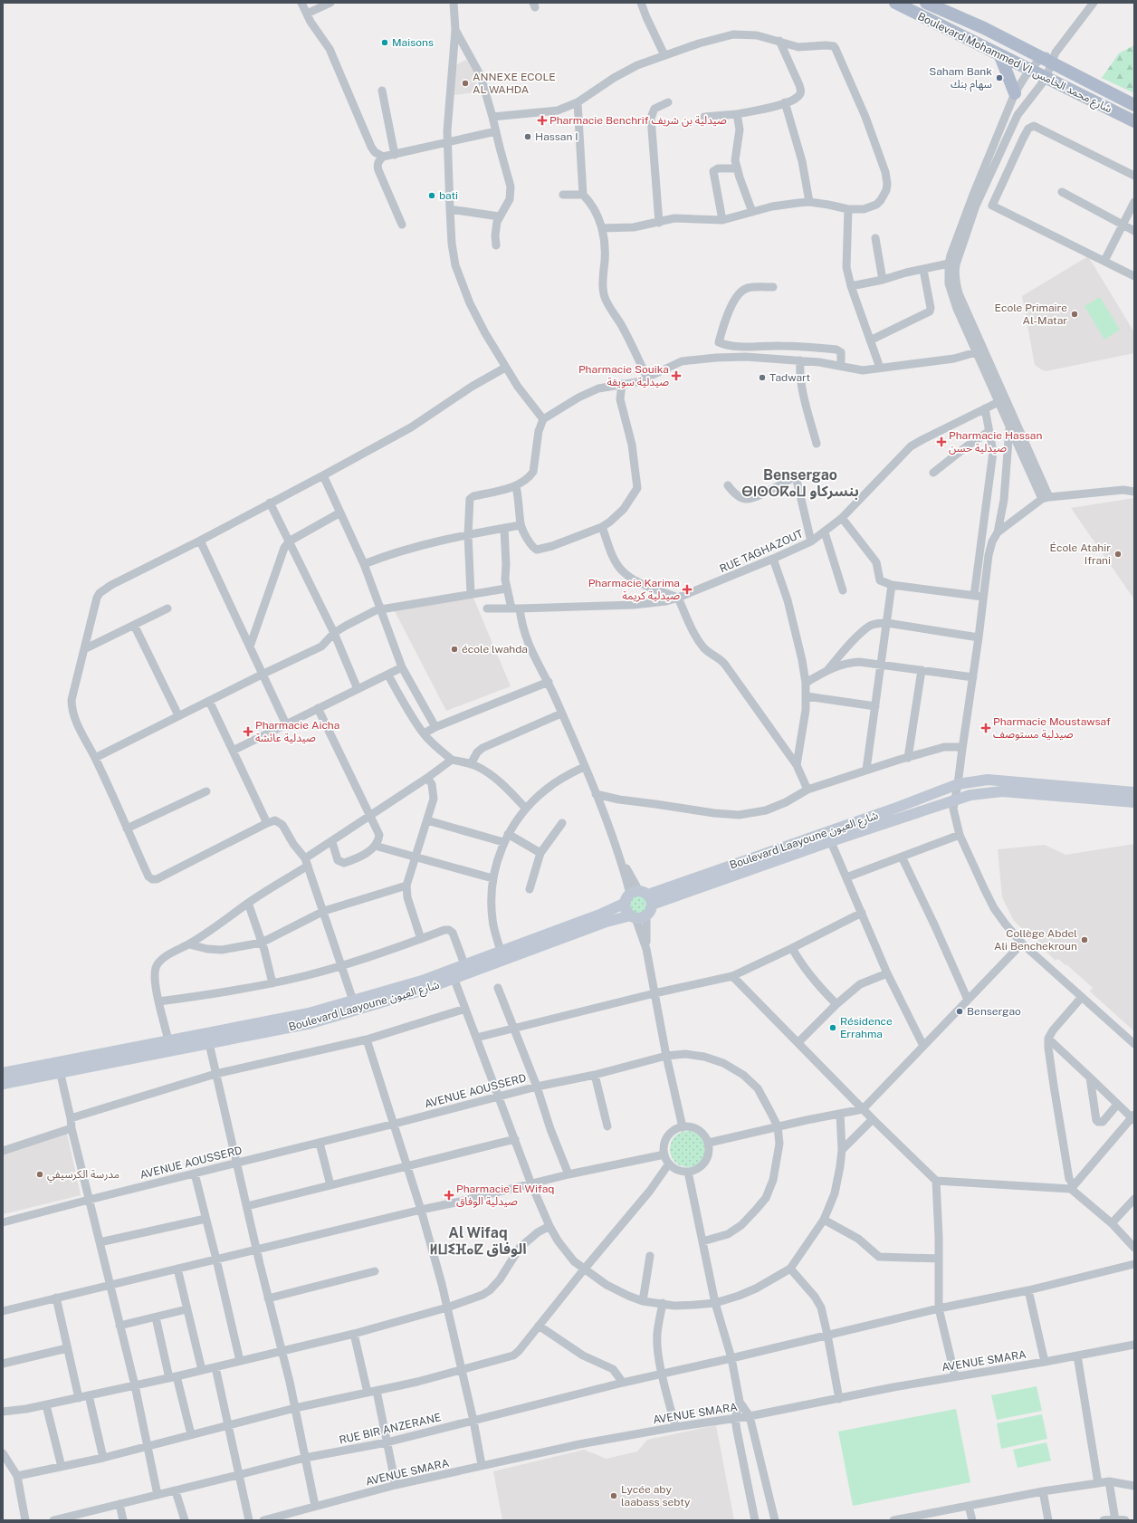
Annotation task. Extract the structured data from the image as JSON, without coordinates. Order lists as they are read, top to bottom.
{
  "streets": {
    "main road": ["Boulevard Mohammed VI شارع محمد الخامس"],
    "street": [
      "RUE TAGHAZOUT",
      "Boulevard Laayoune شارع العيون",
      "AVENUE AOUSSERD",
      "AVENUE SMARA",
      "RUE BIR ANZERANE"
    ]
  },
  "districts": ["Bensergao ⴱⵏⵙⵔⴽⴰⵡ بنسركاو", "Al Wifaq ⵍⵡⵉⴼⴰⵇ الوفاق"],
  "places": {
    "other": [
      "Maisons",
      "Saham Bank سهام بنك",
      "ANNEXE ECOLE AL WAHDA",
      "Hassan I",
      "bati",
      "Ecole Primaire Al-Matar",
      "Tadwart",
      "École Atahir Ifrani",
      "école lwahda",
      "Collège Abdel Ali Benchekroun",
      "Bensergao",
      "Résidence Errahma",
      "مدرسة الكرسيفي",
      "Lycée aby laabass sebty"
    ],
    "health": [
      "Pharmacie Benchrif صيدلية بن شريف",
      "Pharmacie Souika صيدلية سويقة",
      "Pharmacie Hassan صيدلية حسن",
      "Pharmacie Karima صيدلية كريمة",
      "Pharmacie Moustawsaf صيدلية مستوصف",
      "Pharmacie Aicha صيدلية عائشة",
      "Pharmacie El Wifaq صيدلية الوفاق"
    ]
  }
}
